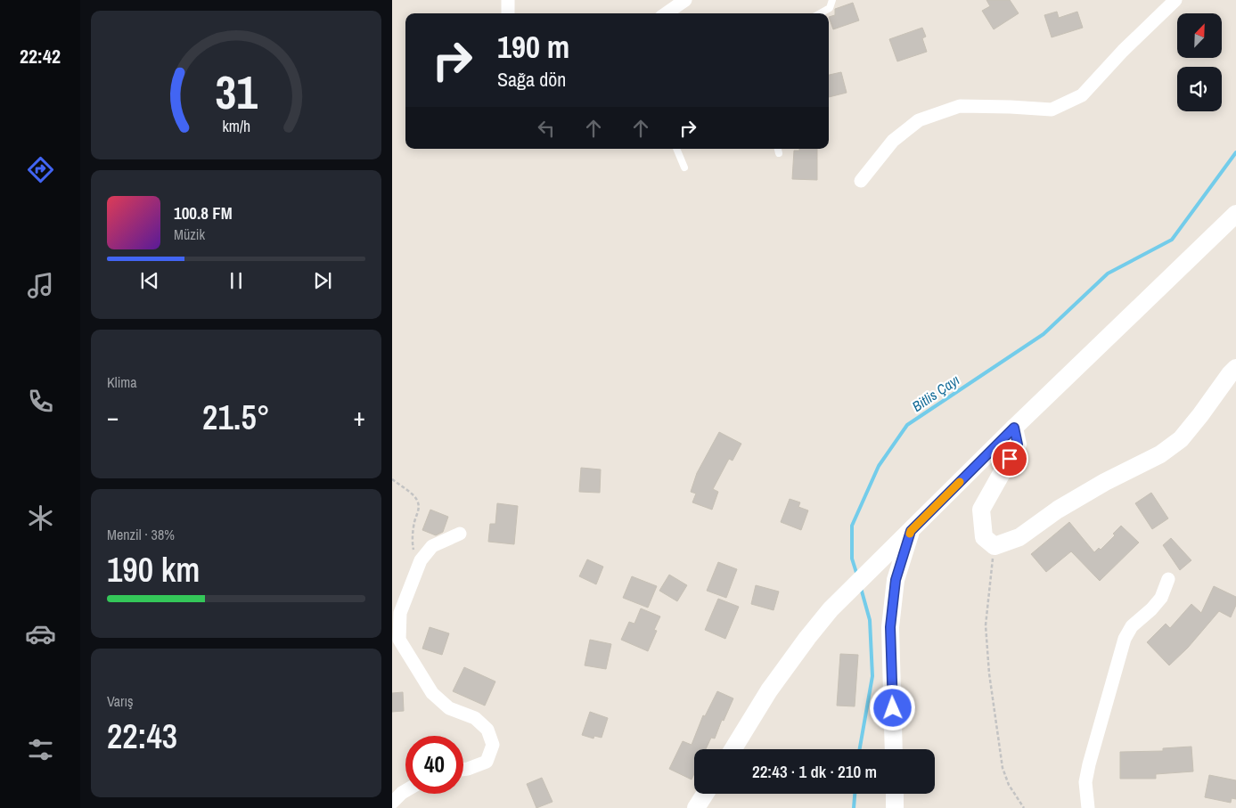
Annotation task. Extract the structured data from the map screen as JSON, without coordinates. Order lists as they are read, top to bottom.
{
  "water": ["Bitlis Çayı"],
  "north": "top right",
  "page": {
    "tabs": "22:42",
    "turn": ["190 m", "Sağa dön"],
    "song": ["100.8 FM", "Müzik"],
    "tile": [
      "Klima",
      ["Menzil · 38%", "190 km"],
      ["Varış", "22:43"]
    ],
    "heat": ["−", "21.5°", "+"],
    "limit": "40",
    "trip": "22:43 · 1 dk · 210 m",
    "gauge": ["31", "km/h"]
  }
}
